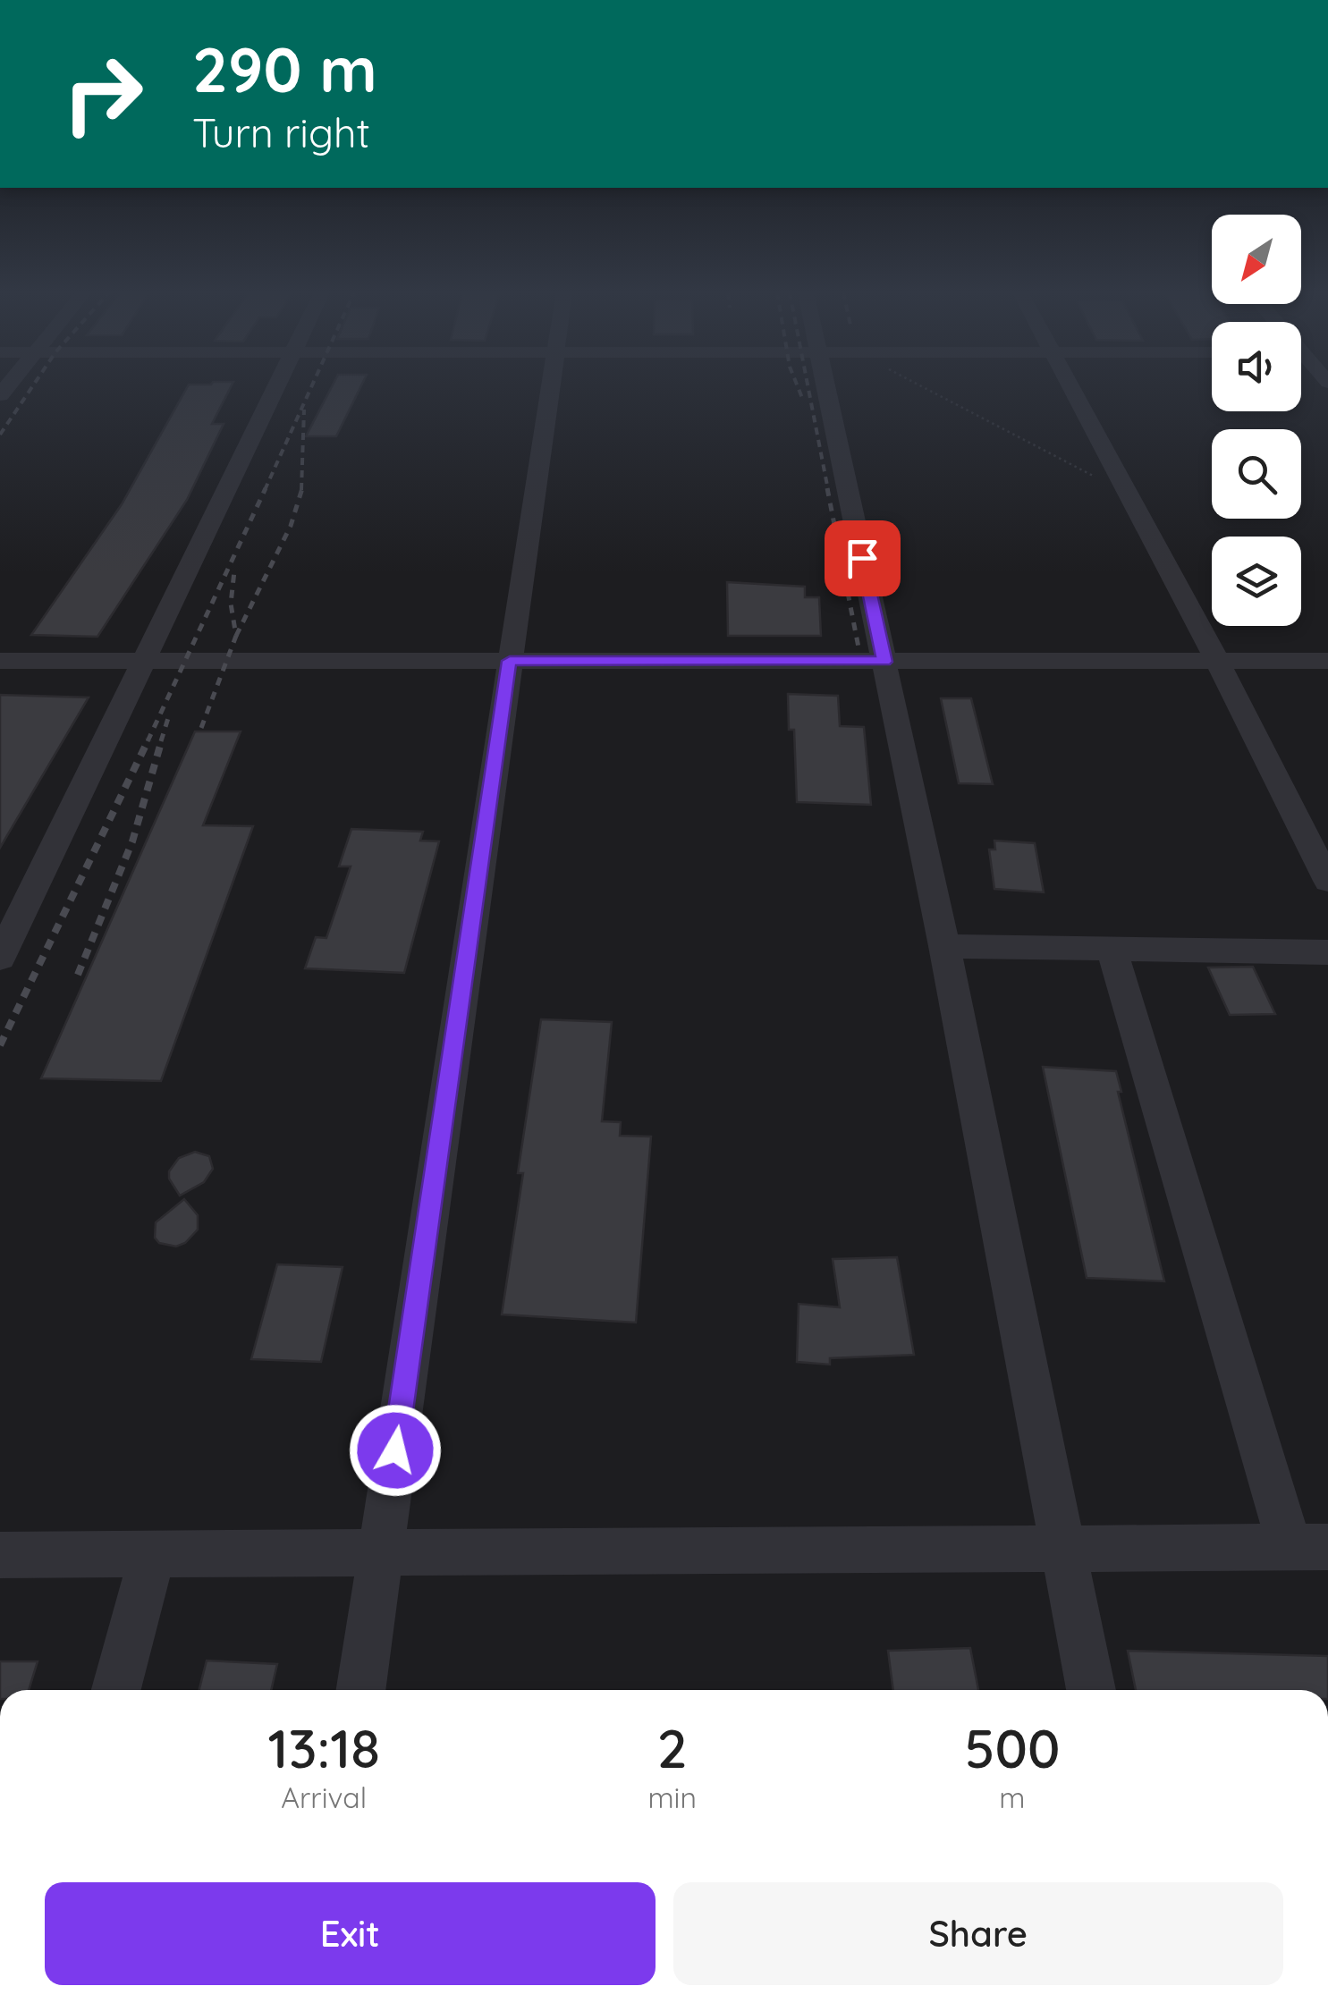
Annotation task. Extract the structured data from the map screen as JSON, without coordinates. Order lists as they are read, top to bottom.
{
  "north": "bottom left",
  "page": {
    "turn": ["290 m", "Turn right"],
    "eta": [
      "13:18",
      "Arrival",
      "2",
      "min",
      "500",
      "m"
    ],
    "buttons": ["Exit", "Share"]
  }
}
